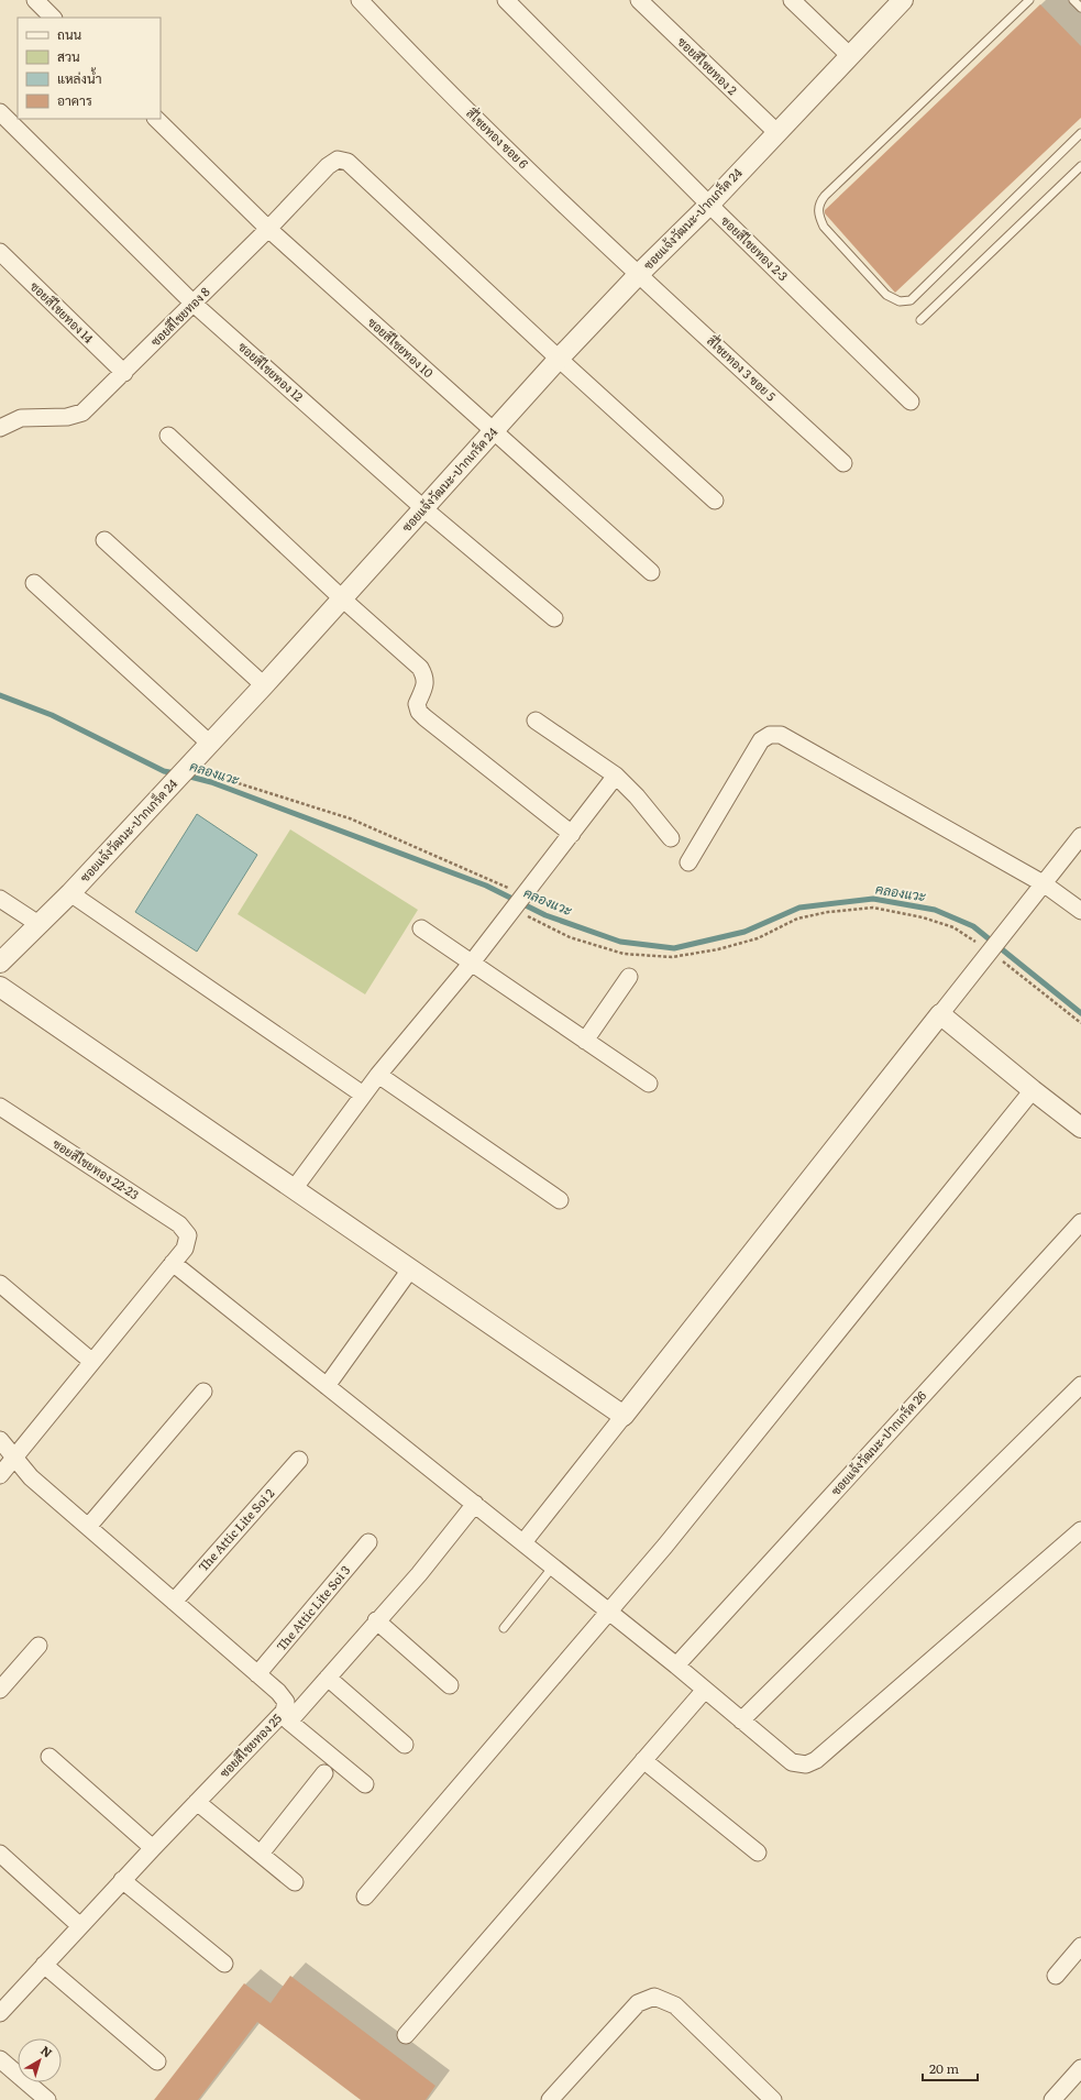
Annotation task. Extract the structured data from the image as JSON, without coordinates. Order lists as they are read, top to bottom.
{
  "streets": {
    "street": [
      "ซอยสีไชยทอง 2",
      "สี่ไชยทอง ซอย 6",
      "ซอยแจ้งวัฒนะ-ปากเกร็ด 24",
      "ซอยสีไชยทอง 2-3",
      "ซอยสีไชยทอง 14",
      "ซอยสีไชยทอง 8",
      "ซอยสีไชยทอง 10",
      "สี่ไชยทอง 3 ซอย 5",
      "ซอยสีไชยทอง 12",
      "ซอยสีไชยทอง 22-23",
      "ซอยแจ้งวัฒนะ-ปากเกร็ด 26",
      "The Attic Lite Soi 2",
      "The Attic Lite Soi 3",
      "ซอยสีไชยทอง 25"
    ]
  },
  "crossings": [
    ["ซอยสีไชยทอง 2", "ซอยแจ้งวัฒนะ-ปากเกร็ด 24"],
    ["สี่ไชยทอง ซอย 6", "ซอยแจ้งวัฒนะ-ปากเกร็ด 24"],
    ["สี่ไชยทอง ซอย 6", "สี่ไชยทอง 3 ซอย 5"],
    ["ซอยแจ้งวัฒนะ-ปากเกร็ด 24", "ซอยสีไชยทอง 2-3"],
    ["ซอยแจ้งวัฒนะ-ปากเกร็ด 24", "ซอยสีไชยทอง 8"],
    ["ซอยแจ้งวัฒนะ-ปากเกร็ด 24", "ซอยสีไชยทอง 10"],
    ["ซอยแจ้งวัฒนะ-ปากเกร็ด 24", "สี่ไชยทอง 3 ซอย 5"],
    ["ซอยแจ้งวัฒนะ-ปากเกร็ด 24", "ซอยสีไชยทอง 12"],
    ["ซอยสีไชยทอง 14", "ซอยสีไชยทอง 8"],
    ["ซอยสีไชยทอง 8", "ซอยสีไชยทอง 10"],
    ["ซอยสีไชยทอง 8", "ซอยสีไชยทอง 12"],
    ["The Attic Lite Soi 2", "ซอยสีไชยทอง 25"],
    ["The Attic Lite Soi 3", "ซอยสีไชยทอง 25"]
  ],
  "water": ["คลองแวะ"],
  "legend": [
    "ถนน",
    "สวน",
    "แหล่งน้ำ",
    "อาคาร"
  ],
  "scale_bar": "20 m",
  "north": "top right"
}
